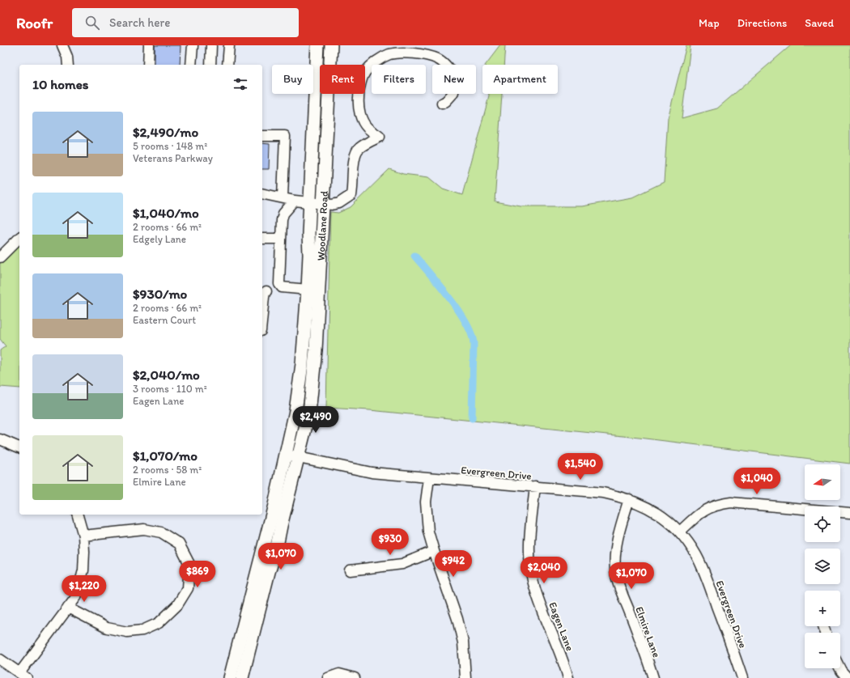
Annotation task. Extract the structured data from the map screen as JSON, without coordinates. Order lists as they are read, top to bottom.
{
  "streets": {
    "main road": ["Woodlane Road"],
    "street": ["Evergreen Drive", "Eagen Lane", "Elmire Lane"]
  },
  "crossings": [
    ["Woodlane Road", "Evergreen Drive"],
    ["Evergreen Drive", "Eagen Lane"],
    ["Evergreen Drive", "Elmire Lane"]
  ],
  "north": "left",
  "page": {
    "header": "Roofr",
    "search": "Search here",
    "nav": ["Map", "Directions", "Saved"],
    "chip": [
      "Buy",
      "Rent",
      "Filters",
      "New",
      "Apartment"
    ],
    "heading": "10 homes",
    "list": [
      {
        "name": "$2,490/mo",
        "note": "5 rooms · 148 m² · Veterans Parkway"
      },
      {
        "name": "$1,040/mo",
        "note": "2 rooms · 66 m² · Edgely Lane"
      },
      {
        "name": "$930/mo",
        "note": "2 rooms · 66 m² · Eastern Court"
      },
      {
        "name": "$2,040/mo",
        "note": "3 rooms · 110 m² · Eagen Lane"
      },
      {
        "name": "$1,070/mo",
        "note": "2 rooms · 58 m² · Elmire Lane"
      }
    ],
    "price": [
      "$2,490",
      "$1,540",
      "$1,040",
      "$930",
      "$1,070",
      "$942",
      "$2,040",
      "$869",
      "$1,070",
      "$1,220"
    ],
    "map_buttons": ["+", "−"]
  }
}
